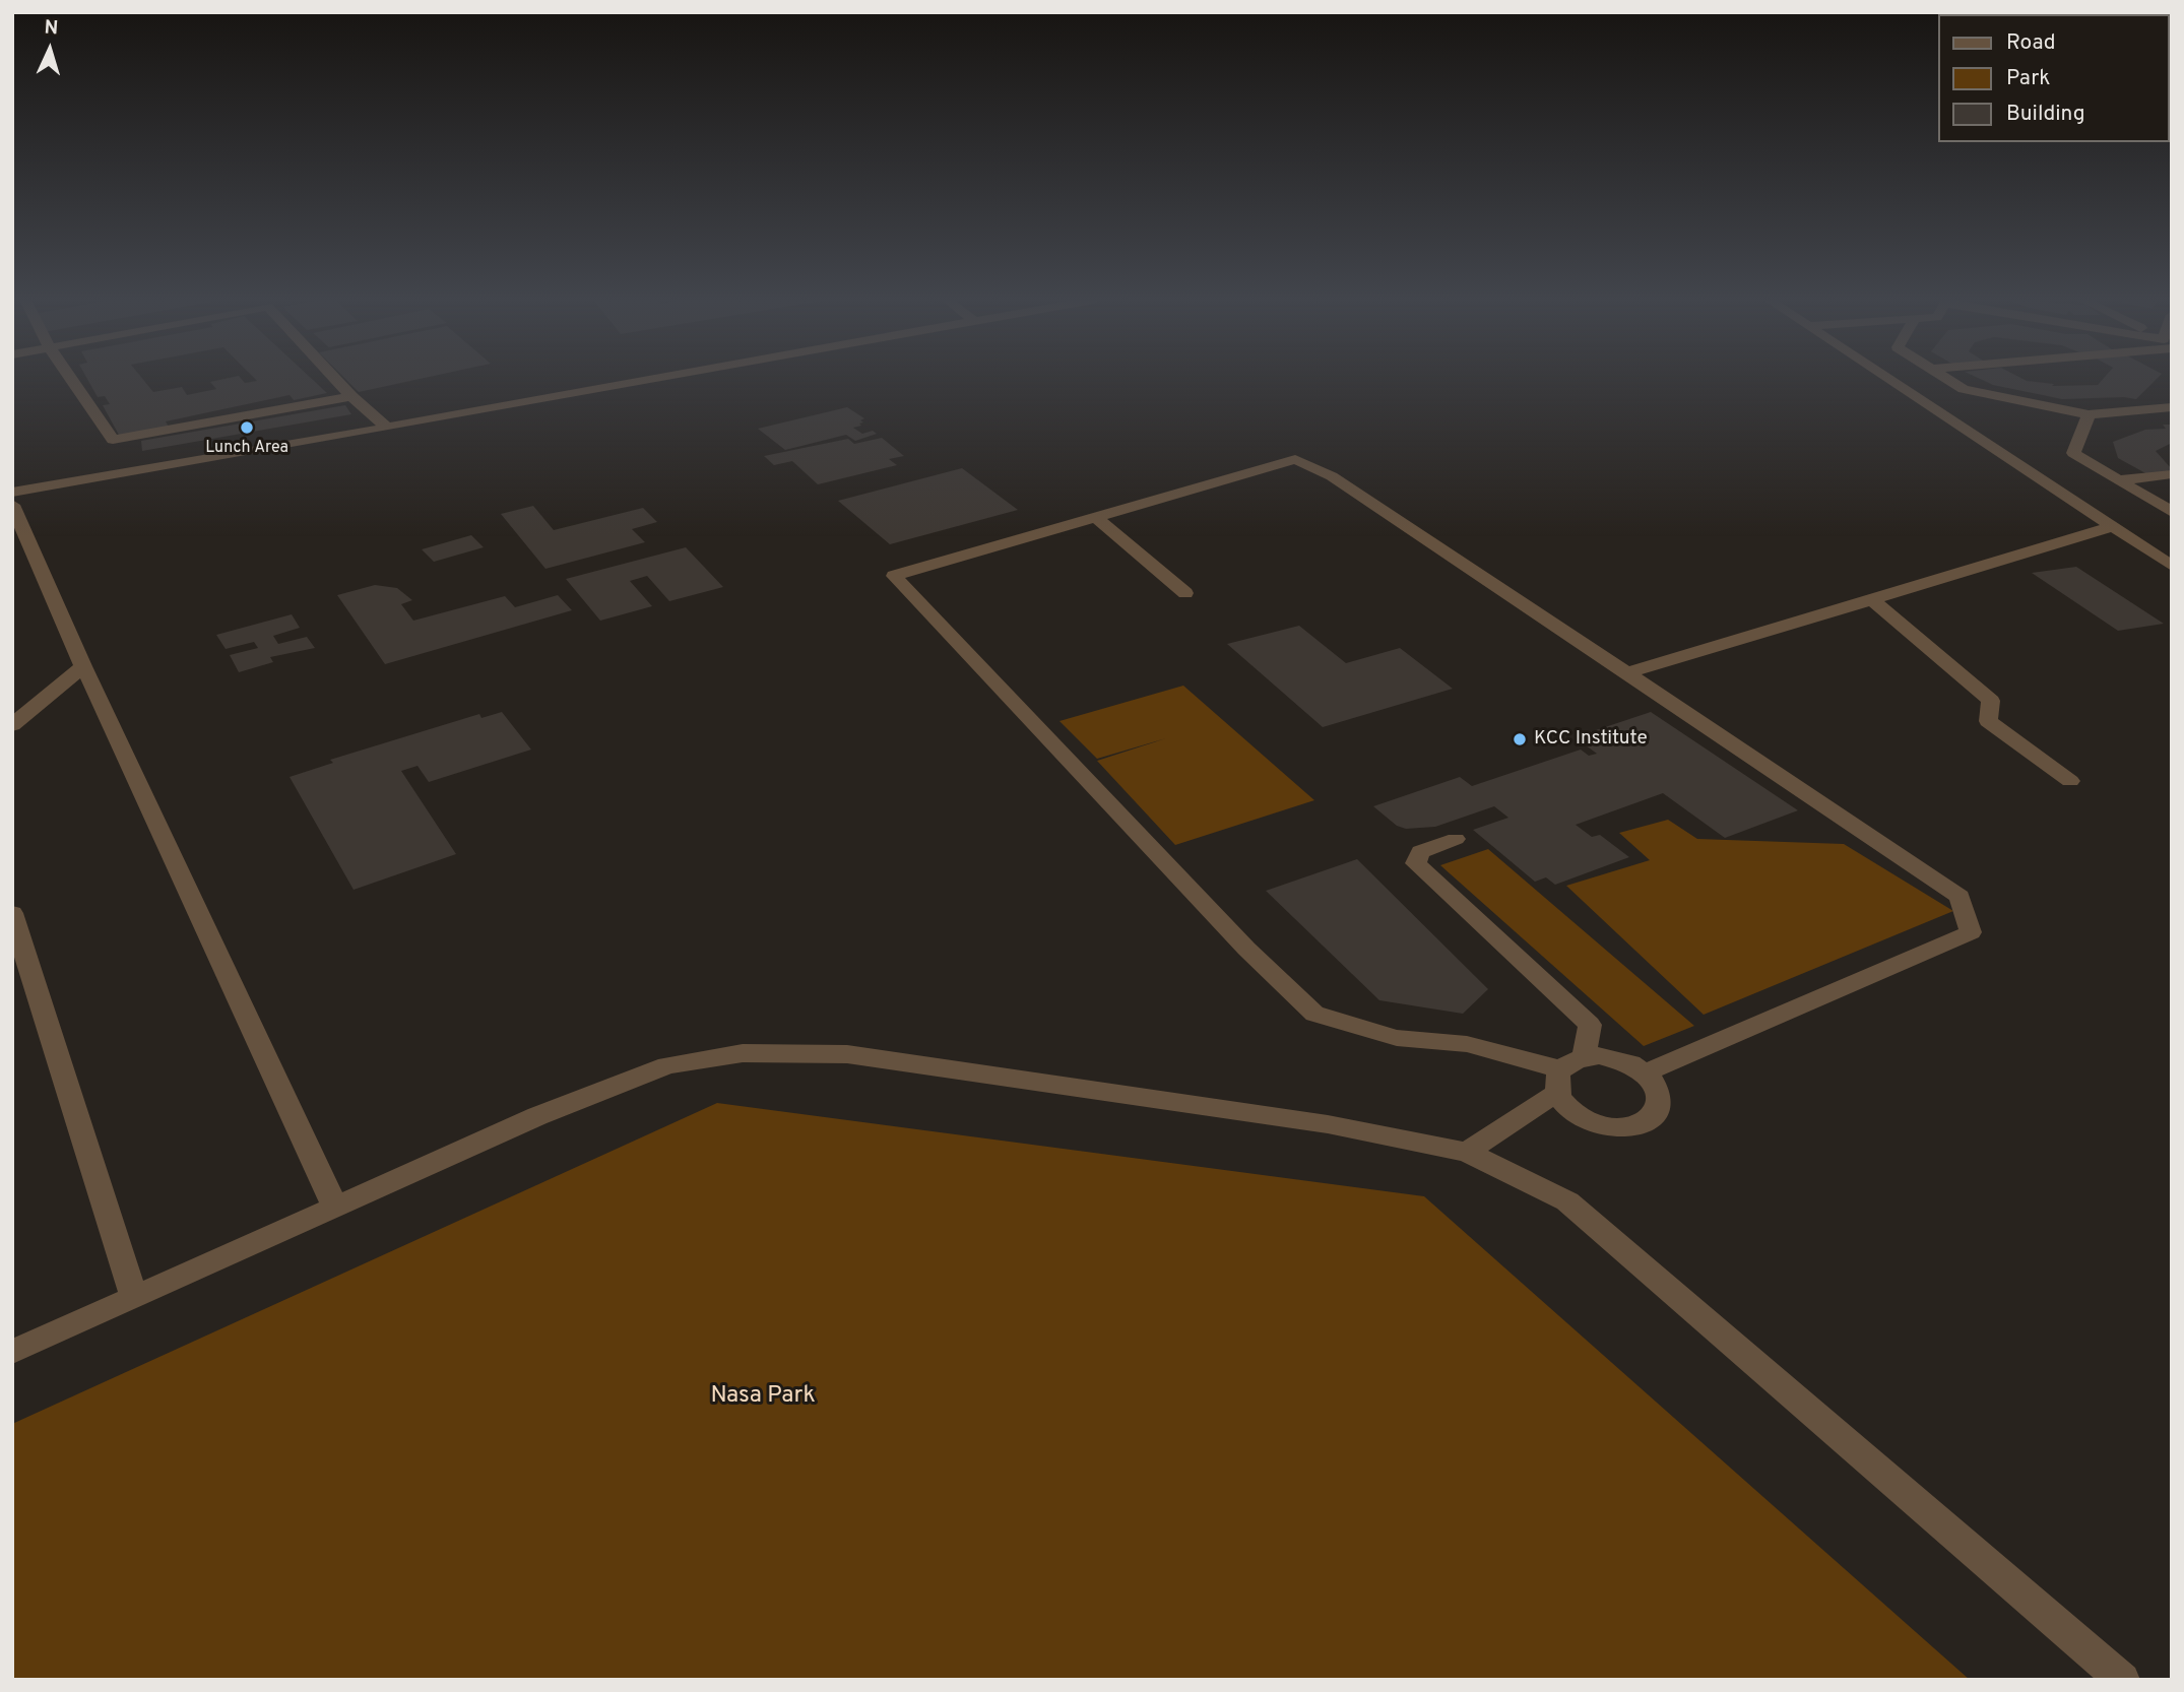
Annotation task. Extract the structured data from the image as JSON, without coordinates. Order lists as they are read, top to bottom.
{
  "parks": ["Nasa Park"],
  "places": ["Lunch Area", "KCC Institute"],
  "legend": ["Road", "Park", "Building"],
  "north": "top"
}
